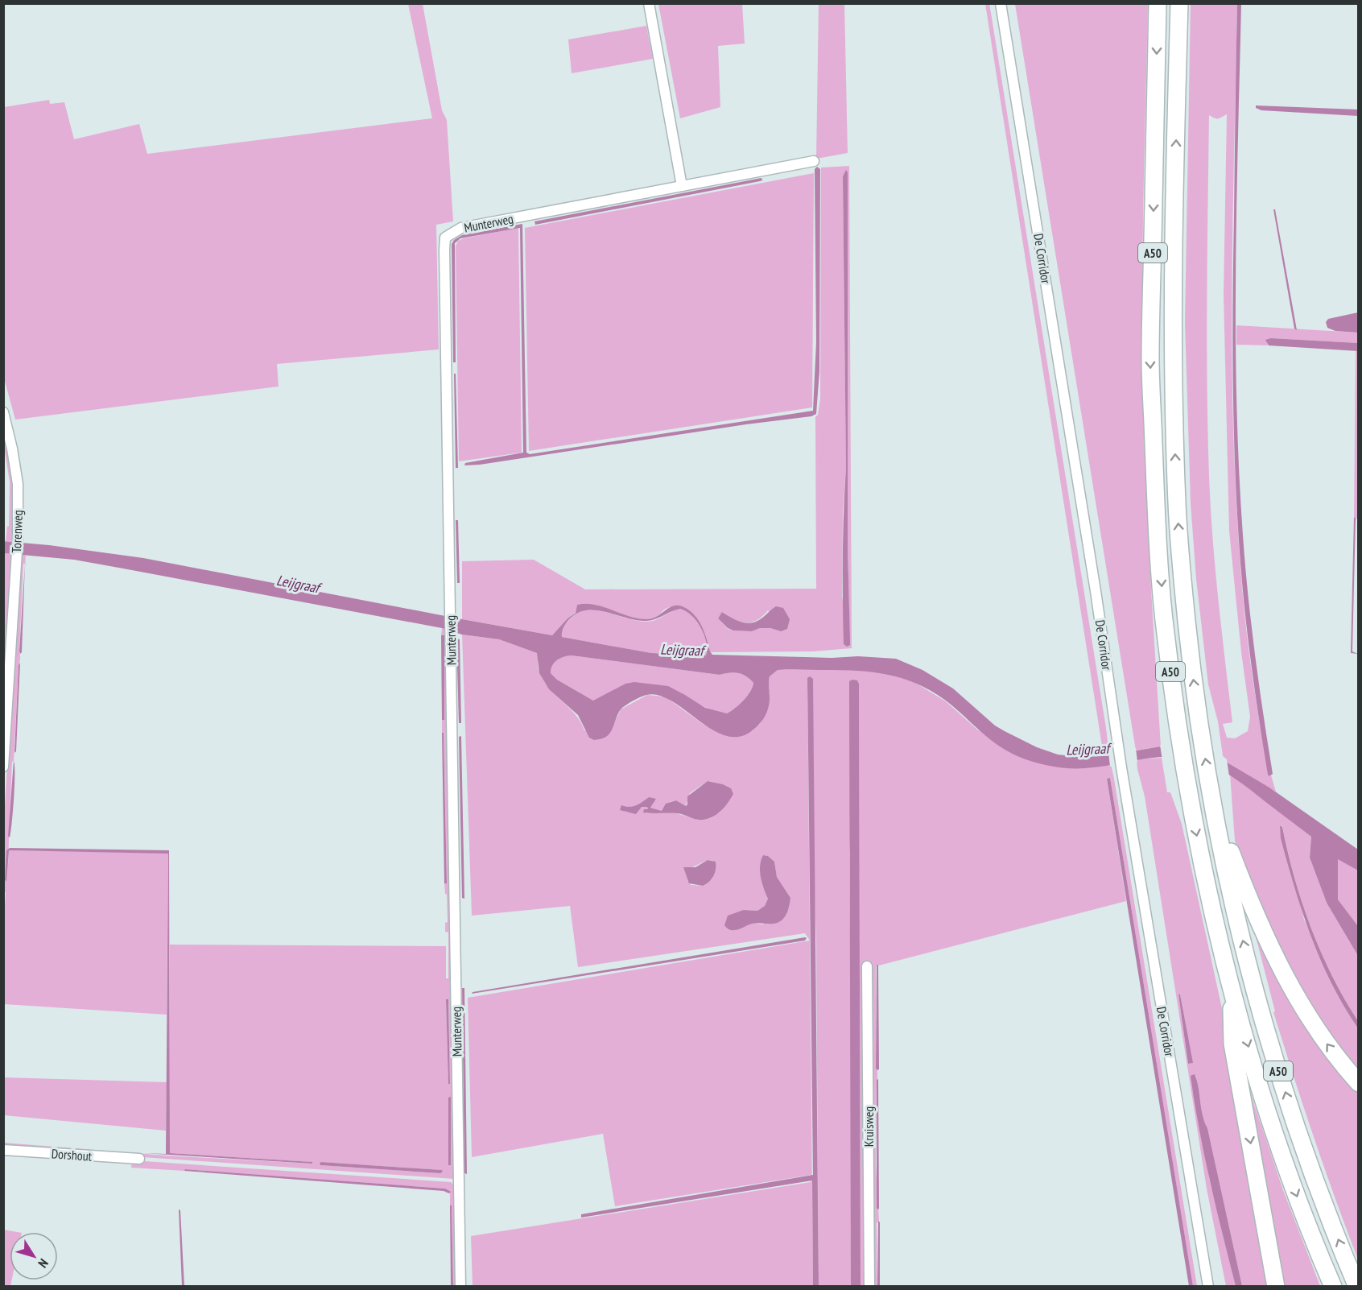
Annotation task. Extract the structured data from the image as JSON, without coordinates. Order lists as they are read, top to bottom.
{
  "streets": {
    "highway": ["A50"],
    "street": [
      "Munterweg",
      "De Corridor",
      "Torenweg",
      "Kruisweg",
      "Dorshout"
    ]
  },
  "water": ["Leijgraaf"],
  "north": "bottom right"
}
